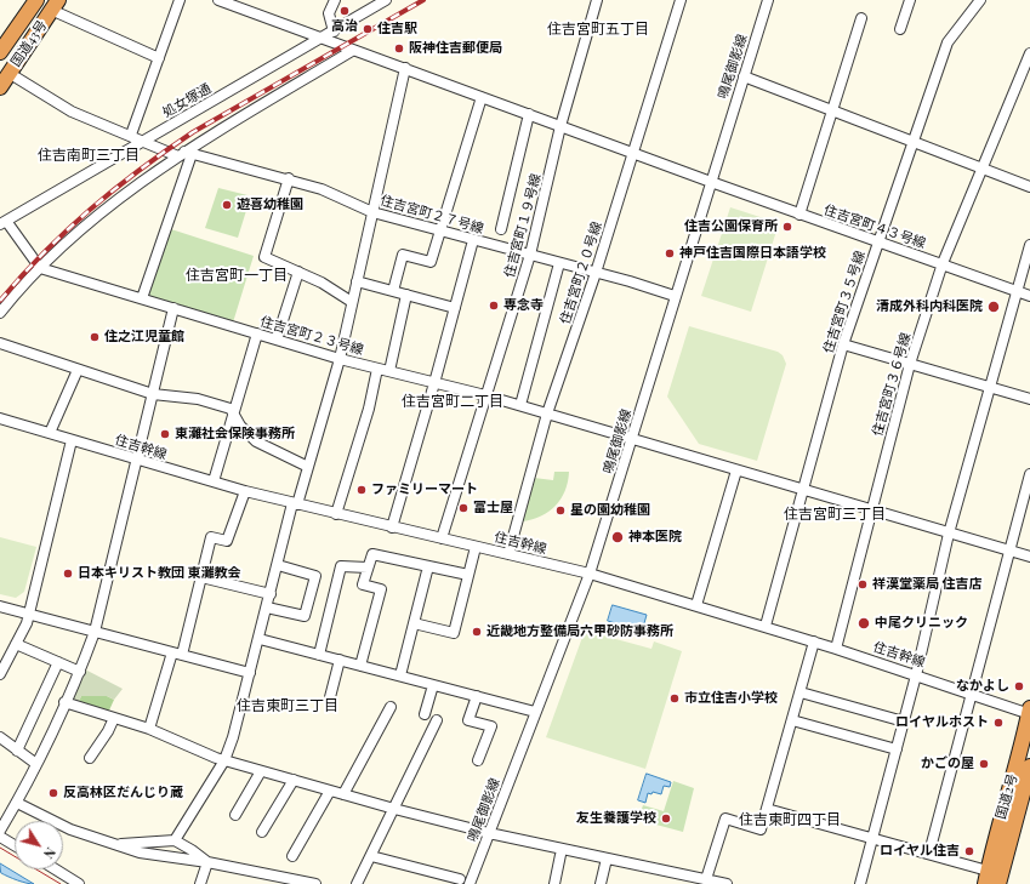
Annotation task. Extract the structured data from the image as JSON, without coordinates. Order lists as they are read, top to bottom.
{
  "streets": {
    "highway": ["国道43号", "国道2号"],
    "street": [
      "鳴尾御影線",
      "処女塚通",
      "住吉宮町２７号線",
      "住吉宮町１９号線",
      "住吉宮町４３号線",
      "住吉宮町２０号線",
      "住吉宮町３５号線",
      "住吉宮町２３号線",
      "住吉宮町３６号線",
      "住吉幹線"
    ]
  },
  "crossings": [
    ["国道43号", "住吉宮町２７号線"],
    ["鳴尾御影線", "住吉宮町２７号線"],
    ["鳴尾御影線", "住吉宮町４３号線"],
    ["鳴尾御影線", "住吉宮町２３号線"],
    ["鳴尾御影線", "住吉幹線"],
    ["処女塚通", "住吉宮町２７号線"],
    ["処女塚通", "住吉宮町４３号線"],
    ["住吉宮町２７号線", "住吉宮町１９号線"],
    ["住吉宮町２７号線", "住吉宮町２０号線"],
    ["住吉宮町１９号線", "住吉宮町４３号線"],
    ["住吉宮町１９号線", "住吉宮町２３号線"],
    ["住吉宮町１９号線", "住吉幹線"],
    ["住吉宮町４３号線", "住吉宮町２０号線"],
    ["住吉宮町４３号線", "住吉宮町３５号線"],
    ["住吉宮町４３号線", "住吉宮町３６号線"],
    ["住吉宮町２０号線", "住吉宮町２３号線"],
    ["住吉宮町２０号線", "住吉幹線"],
    ["住吉宮町３５号線", "住吉宮町２３号線"],
    ["住吉宮町３５号線", "住吉幹線"],
    ["住吉宮町２３号線", "住吉宮町３６号線"],
    ["住吉宮町３６号線", "住吉幹線"],
    ["住吉幹線", "国道2号"]
  ],
  "districts": [
    "住吉宮町五丁目",
    "住吉南町三丁目",
    "住吉宮町一丁目",
    "住吉宮町二丁目",
    "住吉宮町三丁目",
    "住吉東町三丁目",
    "住吉東町四丁目"
  ],
  "places": [
    "高治",
    "住吉駅",
    "阪神住吉郵便局",
    "遊喜幼稚園",
    "住吉公園保育所",
    "神戸住吉国際日本語学校",
    "専念寺",
    "清成外科内科医院",
    "住之江児童館",
    "東灘社会保険事務所",
    "ファミリーマート",
    "富士屋",
    "星の園幼稚園",
    "神本医院",
    "日本キリスト教団 東灘教会",
    "祥漢堂薬局 住吉店",
    "中尾クリニック",
    "近畿地方整備局六甲砂防事務所",
    "なかよし",
    "市立住吉小学校",
    "ロイヤルホスト",
    "かごの屋",
    "反高林区だんじり蔵",
    "友生養護学校",
    "ロイヤル住吉"
  ],
  "north": "bottom right"
}
